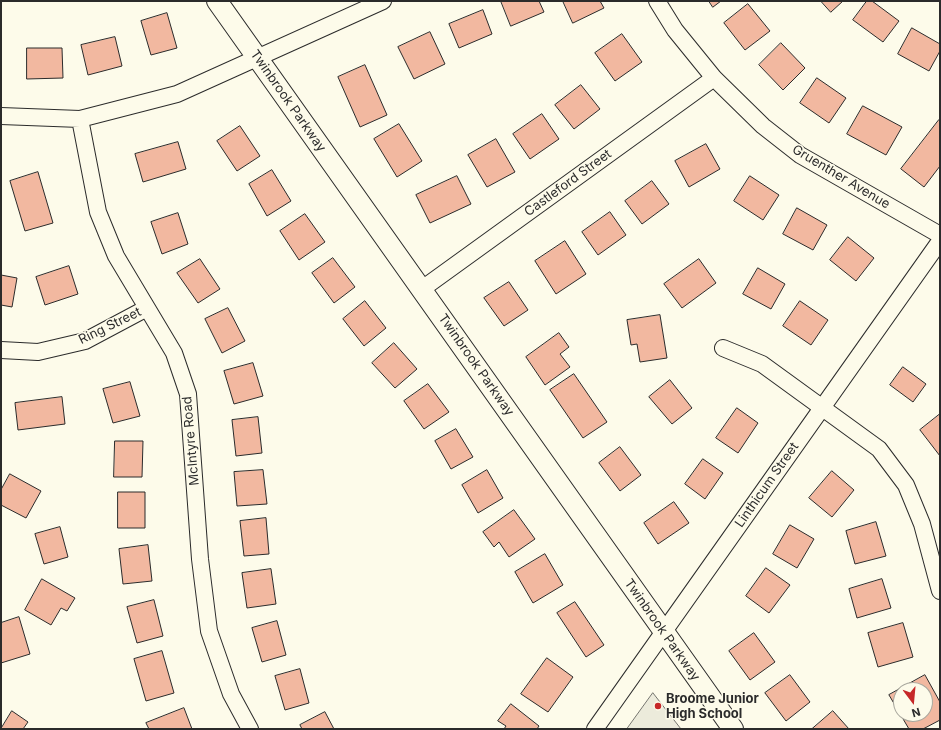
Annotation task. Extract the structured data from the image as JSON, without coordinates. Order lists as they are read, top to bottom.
{
  "streets": {
    "street": [
      "Twinbrook Parkway",
      "Gruenther Avenue",
      "Castleford Street",
      "Ring Street",
      "McIntyre Road",
      "Linthicum Street"
    ]
  },
  "crossings": [
    ["Twinbrook Parkway", "Castleford Street"],
    ["Twinbrook Parkway", "Linthicum Street"],
    ["Gruenther Avenue", "Castleford Street"],
    ["Ring Street", "McIntyre Road"]
  ],
  "places": ["Broome Junior High School"],
  "north": "bottom"
}
